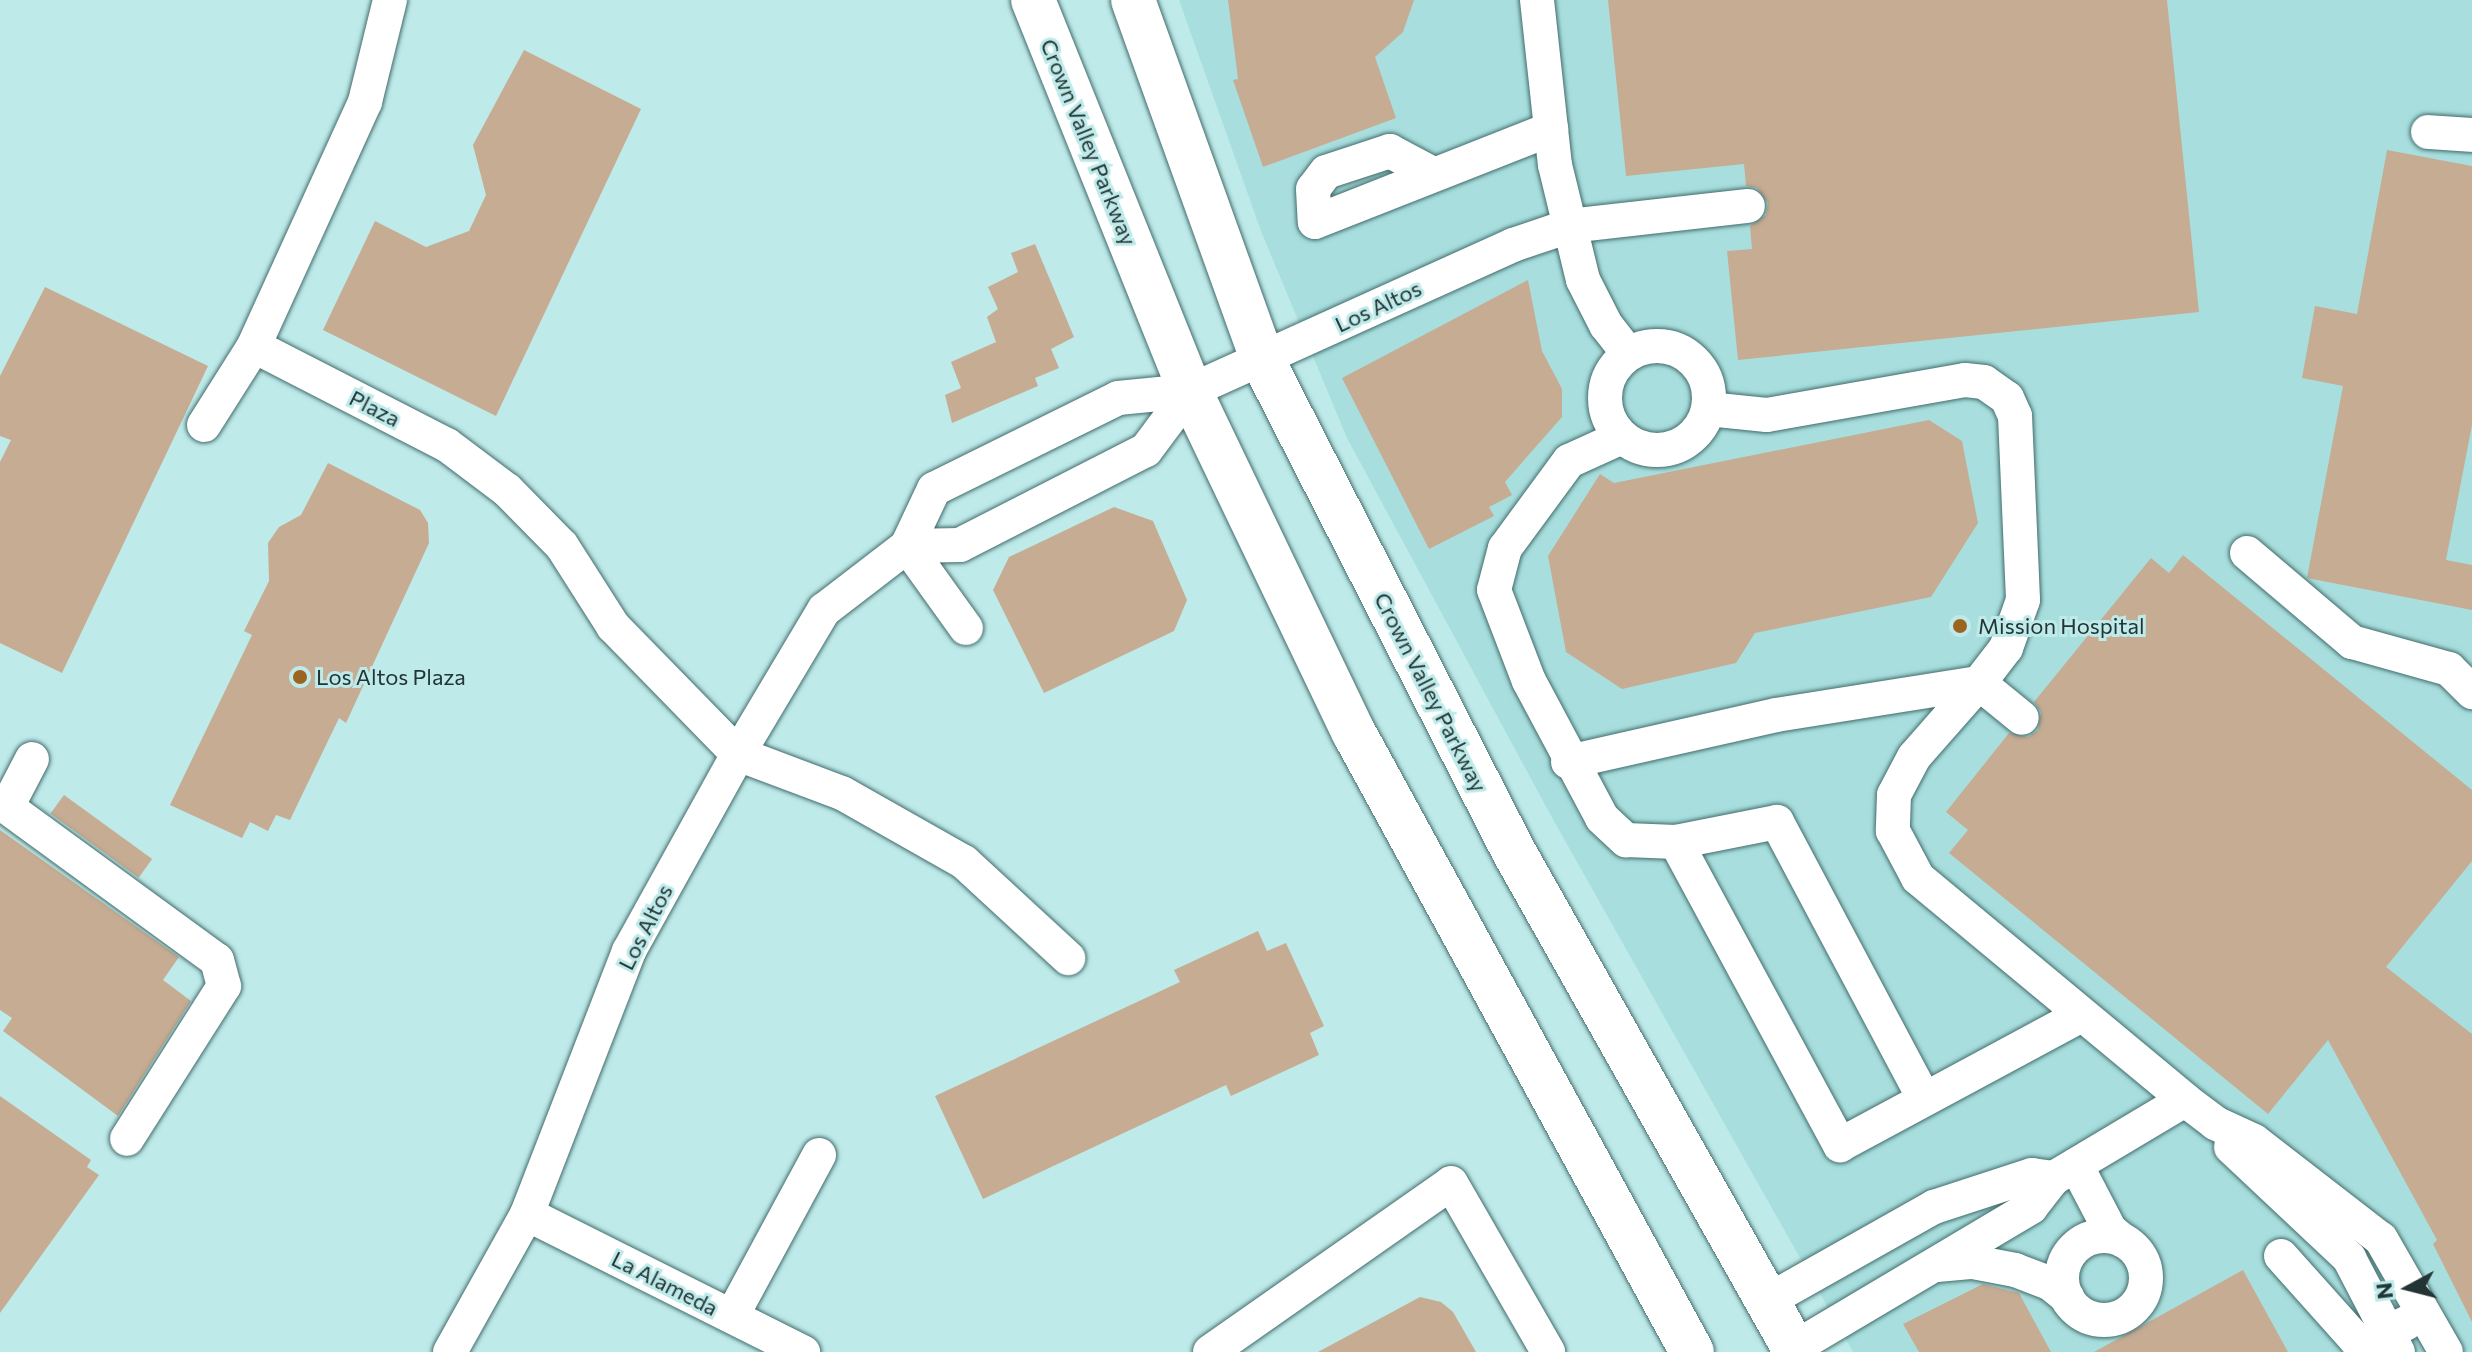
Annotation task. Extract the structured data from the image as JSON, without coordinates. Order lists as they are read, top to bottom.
{
  "streets": {
    "main road": ["Crown Valley Parkway"],
    "street": ["Los Altos", "Plaza", "La Alameda"]
  },
  "crossings": [
    ["Crown Valley Parkway", "Los Altos"],
    ["Los Altos", "Plaza"],
    ["Los Altos", "La Alameda"]
  ],
  "places": ["Mission Hospital", "Los Altos Plaza"],
  "north": "left"
}
